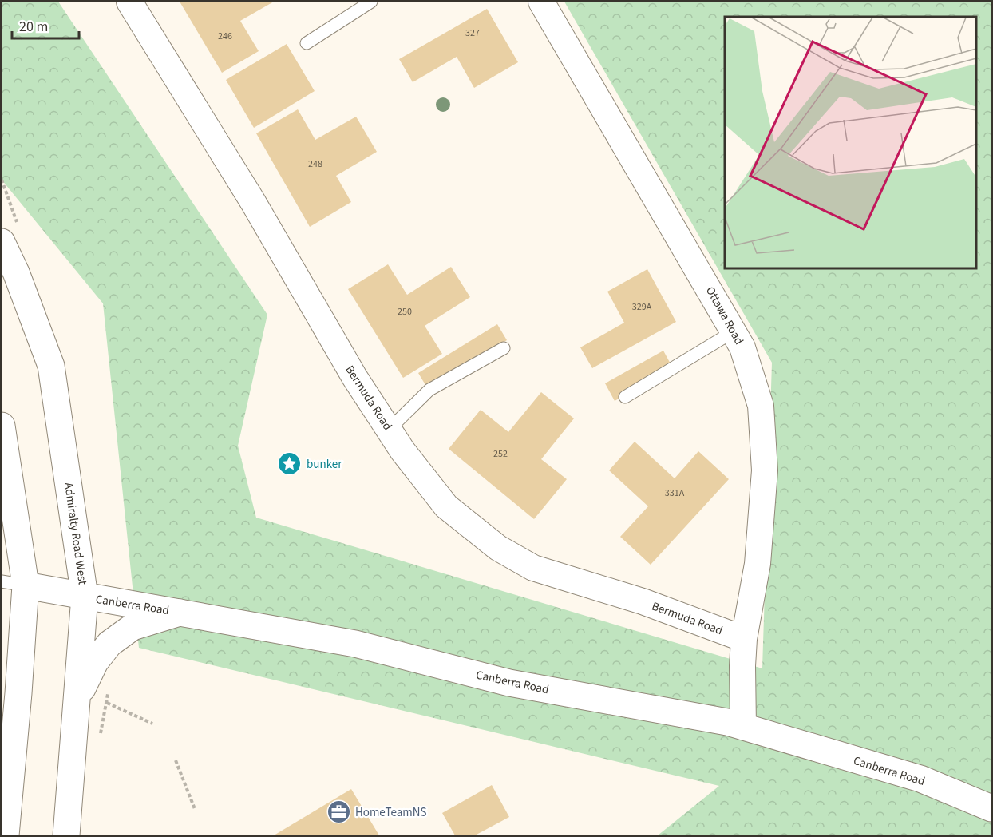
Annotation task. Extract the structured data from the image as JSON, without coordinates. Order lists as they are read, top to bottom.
{
  "streets": {
    "main road": ["Admiralty Road West", "Canberra Road"],
    "street": ["Ottawa Road", "Bermuda Road"]
  },
  "crossings": [
    ["Ottawa Road", "Bermuda Road"],
    ["Ottawa Road", "Canberra Road"],
    ["Admiralty Road West", "Canberra Road"]
  ],
  "places": {
    "place": ["bunker"],
    "office": ["HomeTeamNS"]
  },
  "house_numbers": [
    "327",
    "246",
    "248",
    "329A",
    "250",
    "252",
    "331A"
  ],
  "scale_bar": "20 m"
}
